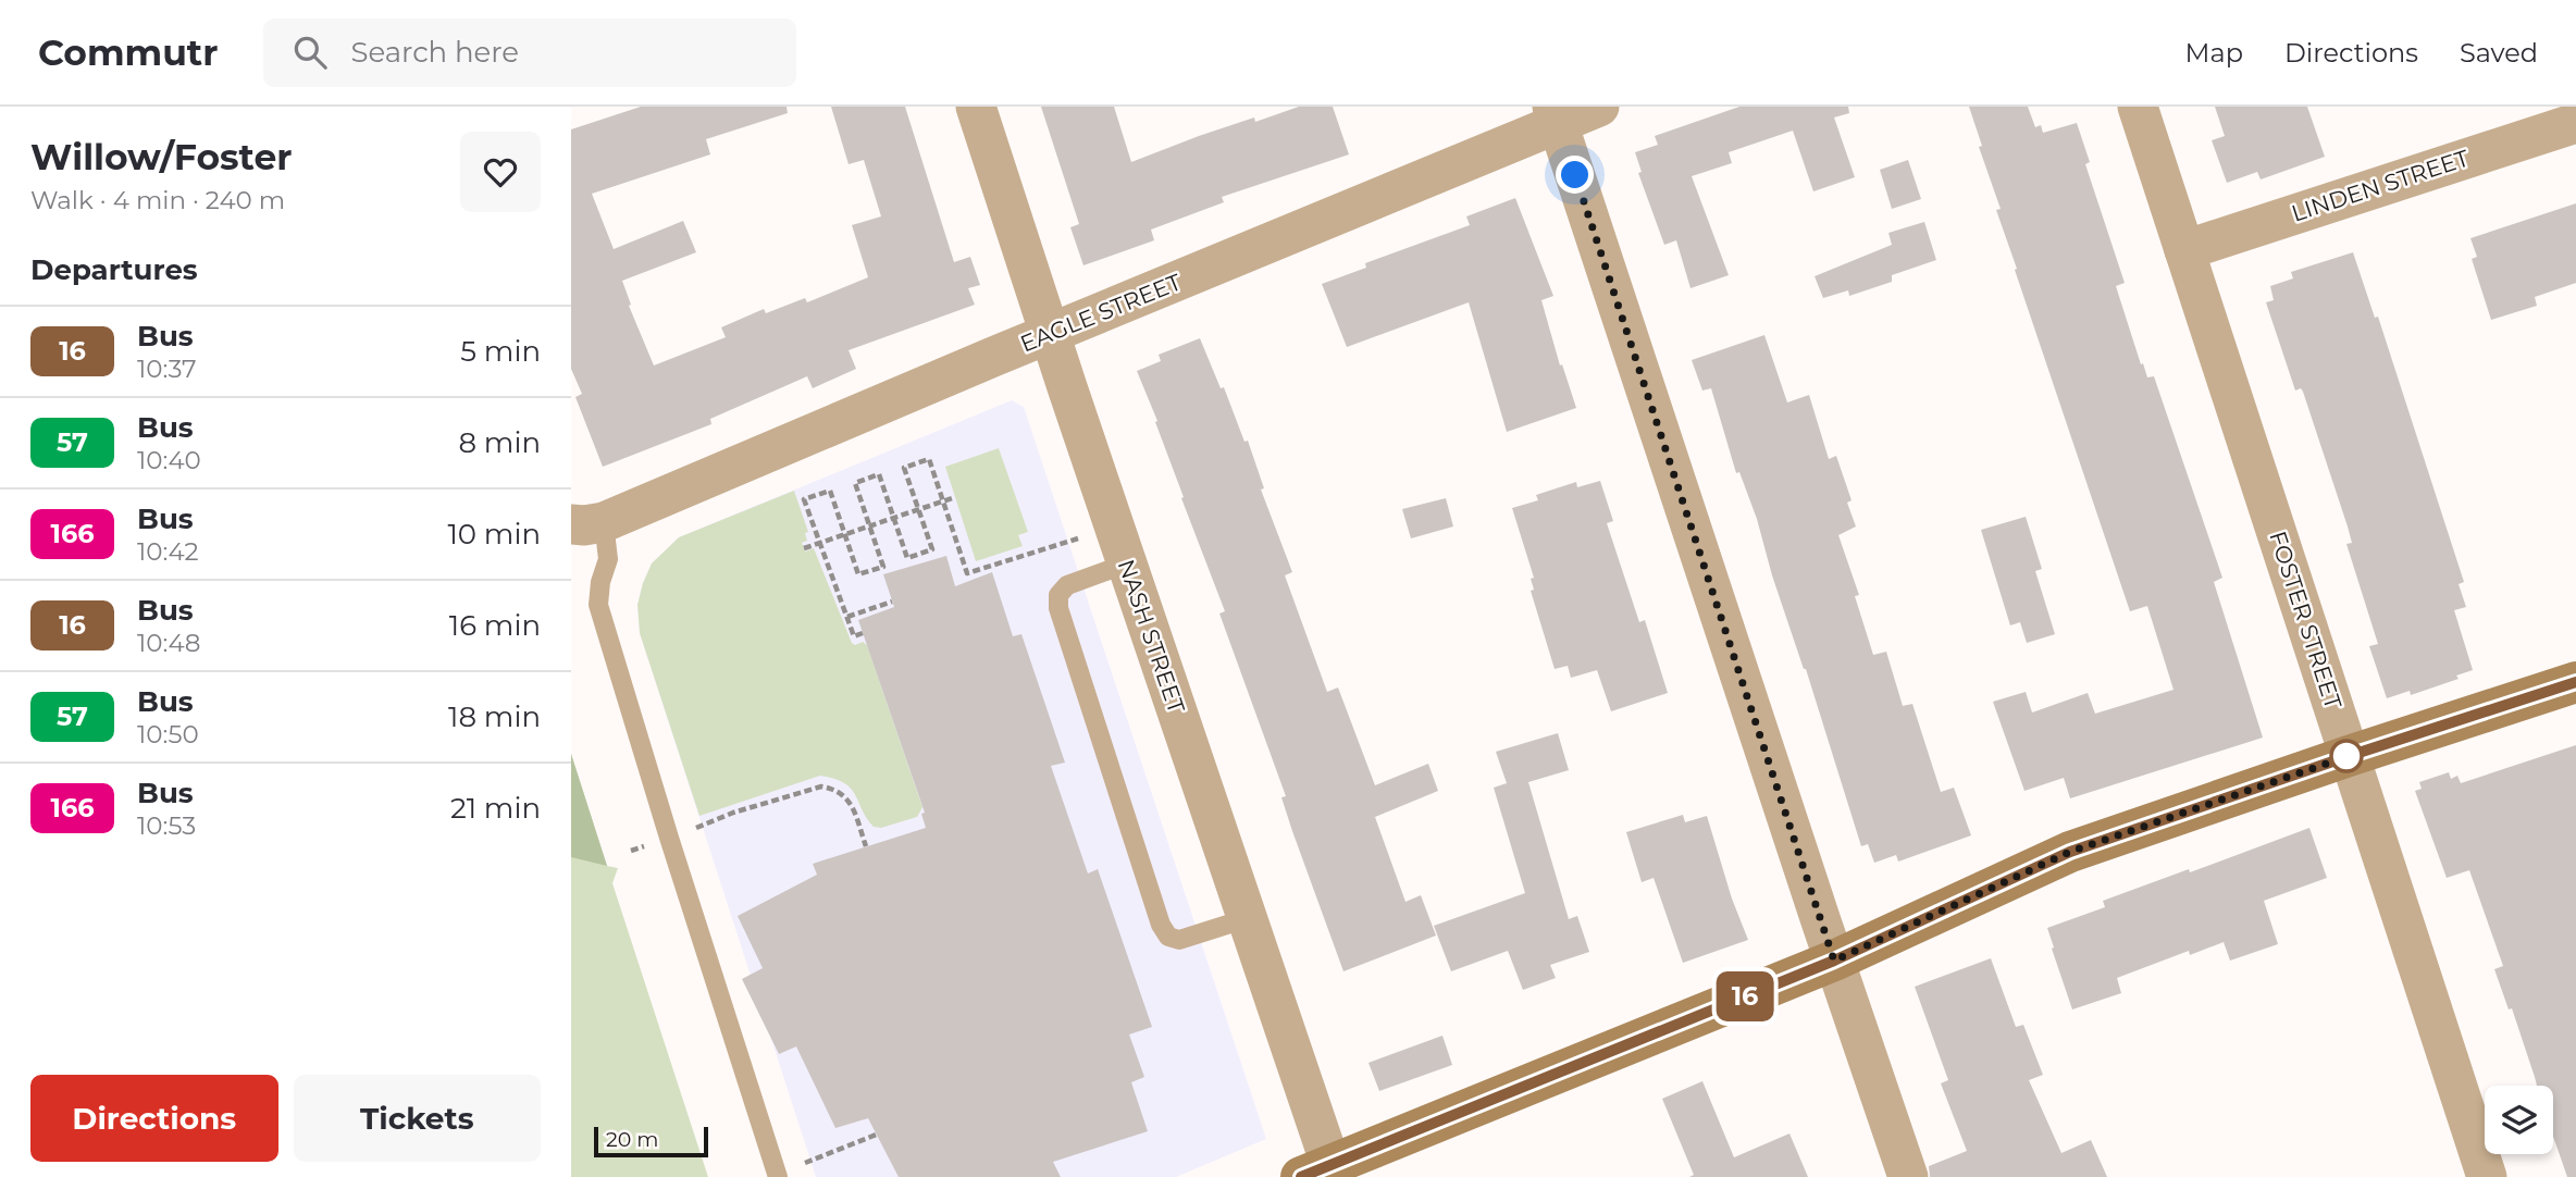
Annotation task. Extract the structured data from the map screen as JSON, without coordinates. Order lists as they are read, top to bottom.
{
  "streets": {
    "street": [
      "LINDEN STREET",
      "EAGLE STREET",
      "FOSTER STREET",
      "NASH STREET"
    ]
  },
  "crossings": [
    ["LINDEN STREET", "FOSTER STREET"],
    ["EAGLE STREET", "NASH STREET"]
  ],
  "lines": ["bus line 16"],
  "scale_bar": "20 m",
  "page": {
    "header": "Commutr",
    "search": "Search here",
    "nav": ["Map", "Directions", "Saved"],
    "heading": [
      ["Willow/Foster", "Walk · 4 min · 240 m"],
      "Departures"
    ],
    "on_map": "16",
    "list": [
      {
        "mark": "16",
        "name": "Bus",
        "note": "10:37",
        "value": "5 min"
      },
      {
        "mark": "57",
        "name": "Bus",
        "note": "10:40",
        "value": "8 min"
      },
      {
        "mark": "166",
        "name": "Bus",
        "note": "10:42",
        "value": "10 min"
      },
      {
        "mark": "16",
        "name": "Bus",
        "note": "10:48",
        "value": "16 min"
      },
      {
        "mark": "57",
        "name": "Bus",
        "note": "10:50",
        "value": "18 min"
      },
      {
        "mark": "166",
        "name": "Bus",
        "note": "10:53",
        "value": "21 min"
      }
    ],
    "buttons": ["Directions", "Tickets"],
    "scale": "20 m"
  }
}
